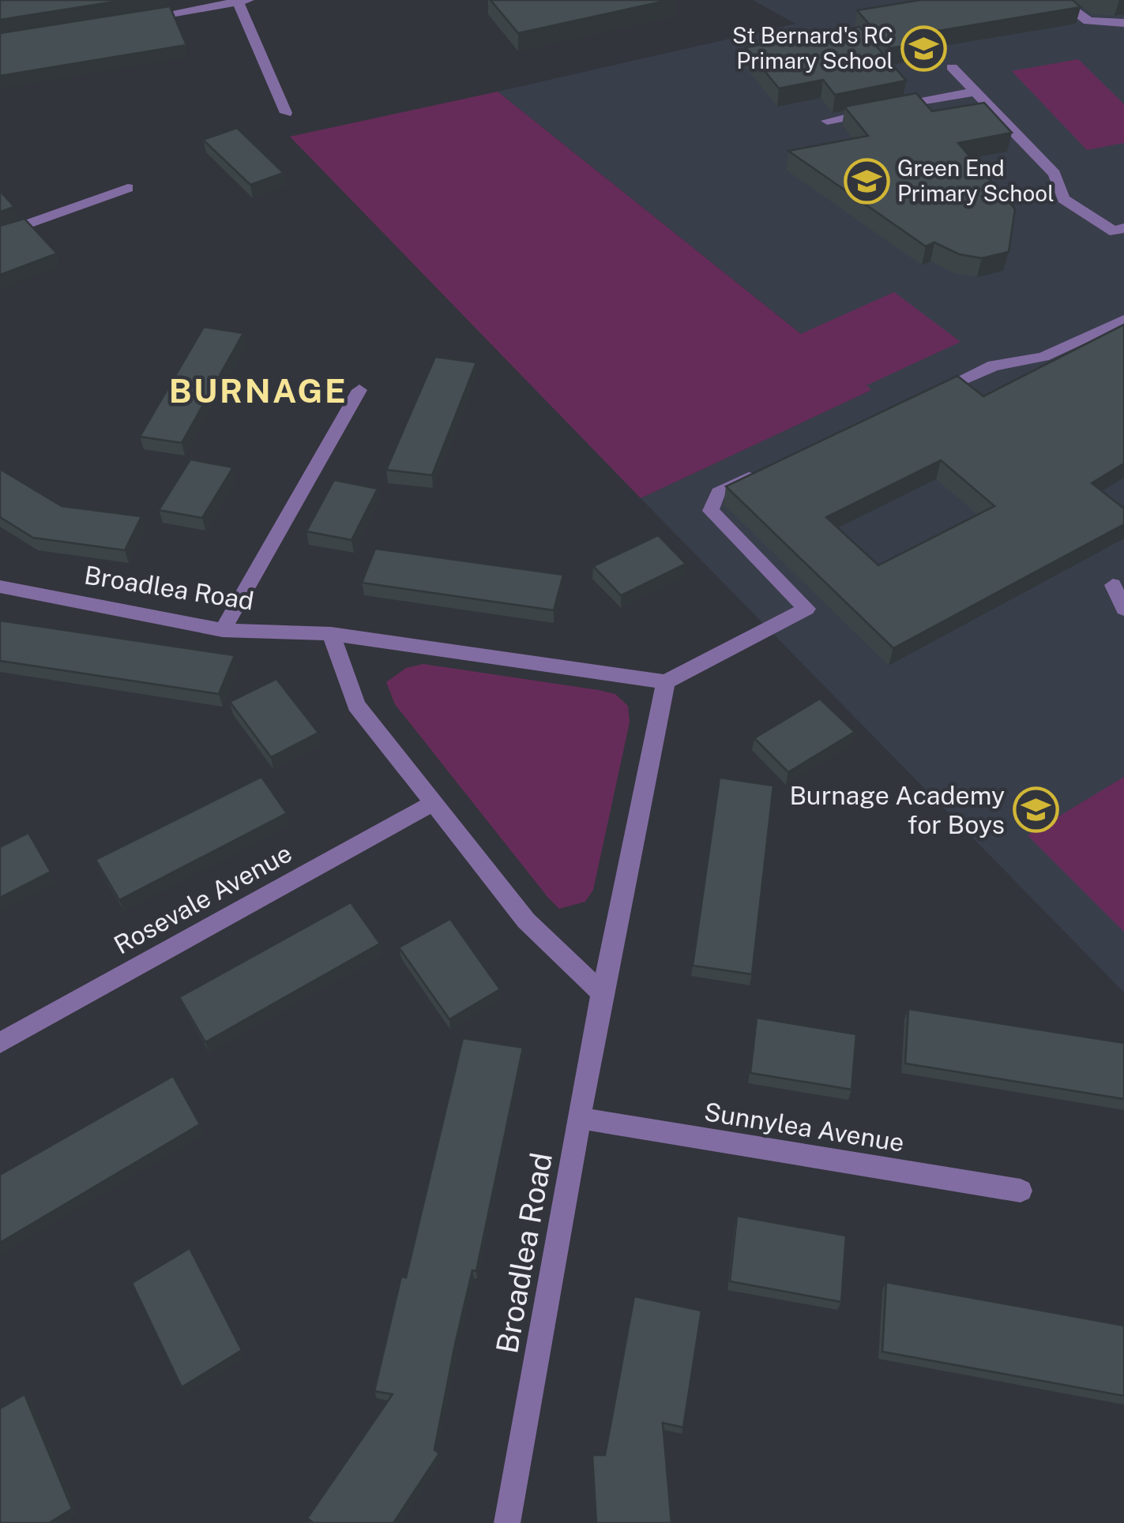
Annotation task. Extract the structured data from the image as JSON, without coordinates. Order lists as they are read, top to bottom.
{
  "streets": {
    "street": ["Broadlea Road", "Rosevale Avenue", "Sunnylea Avenue"]
  },
  "crossings": [
    ["Broadlea Road", "Sunnylea Avenue"]
  ],
  "districts": ["BURNAGE"],
  "places": {
    "school or university": ["St Bernard's RC Primary School", "Green End Primary School", "Burnage Academy for Boys"]
  }
}
